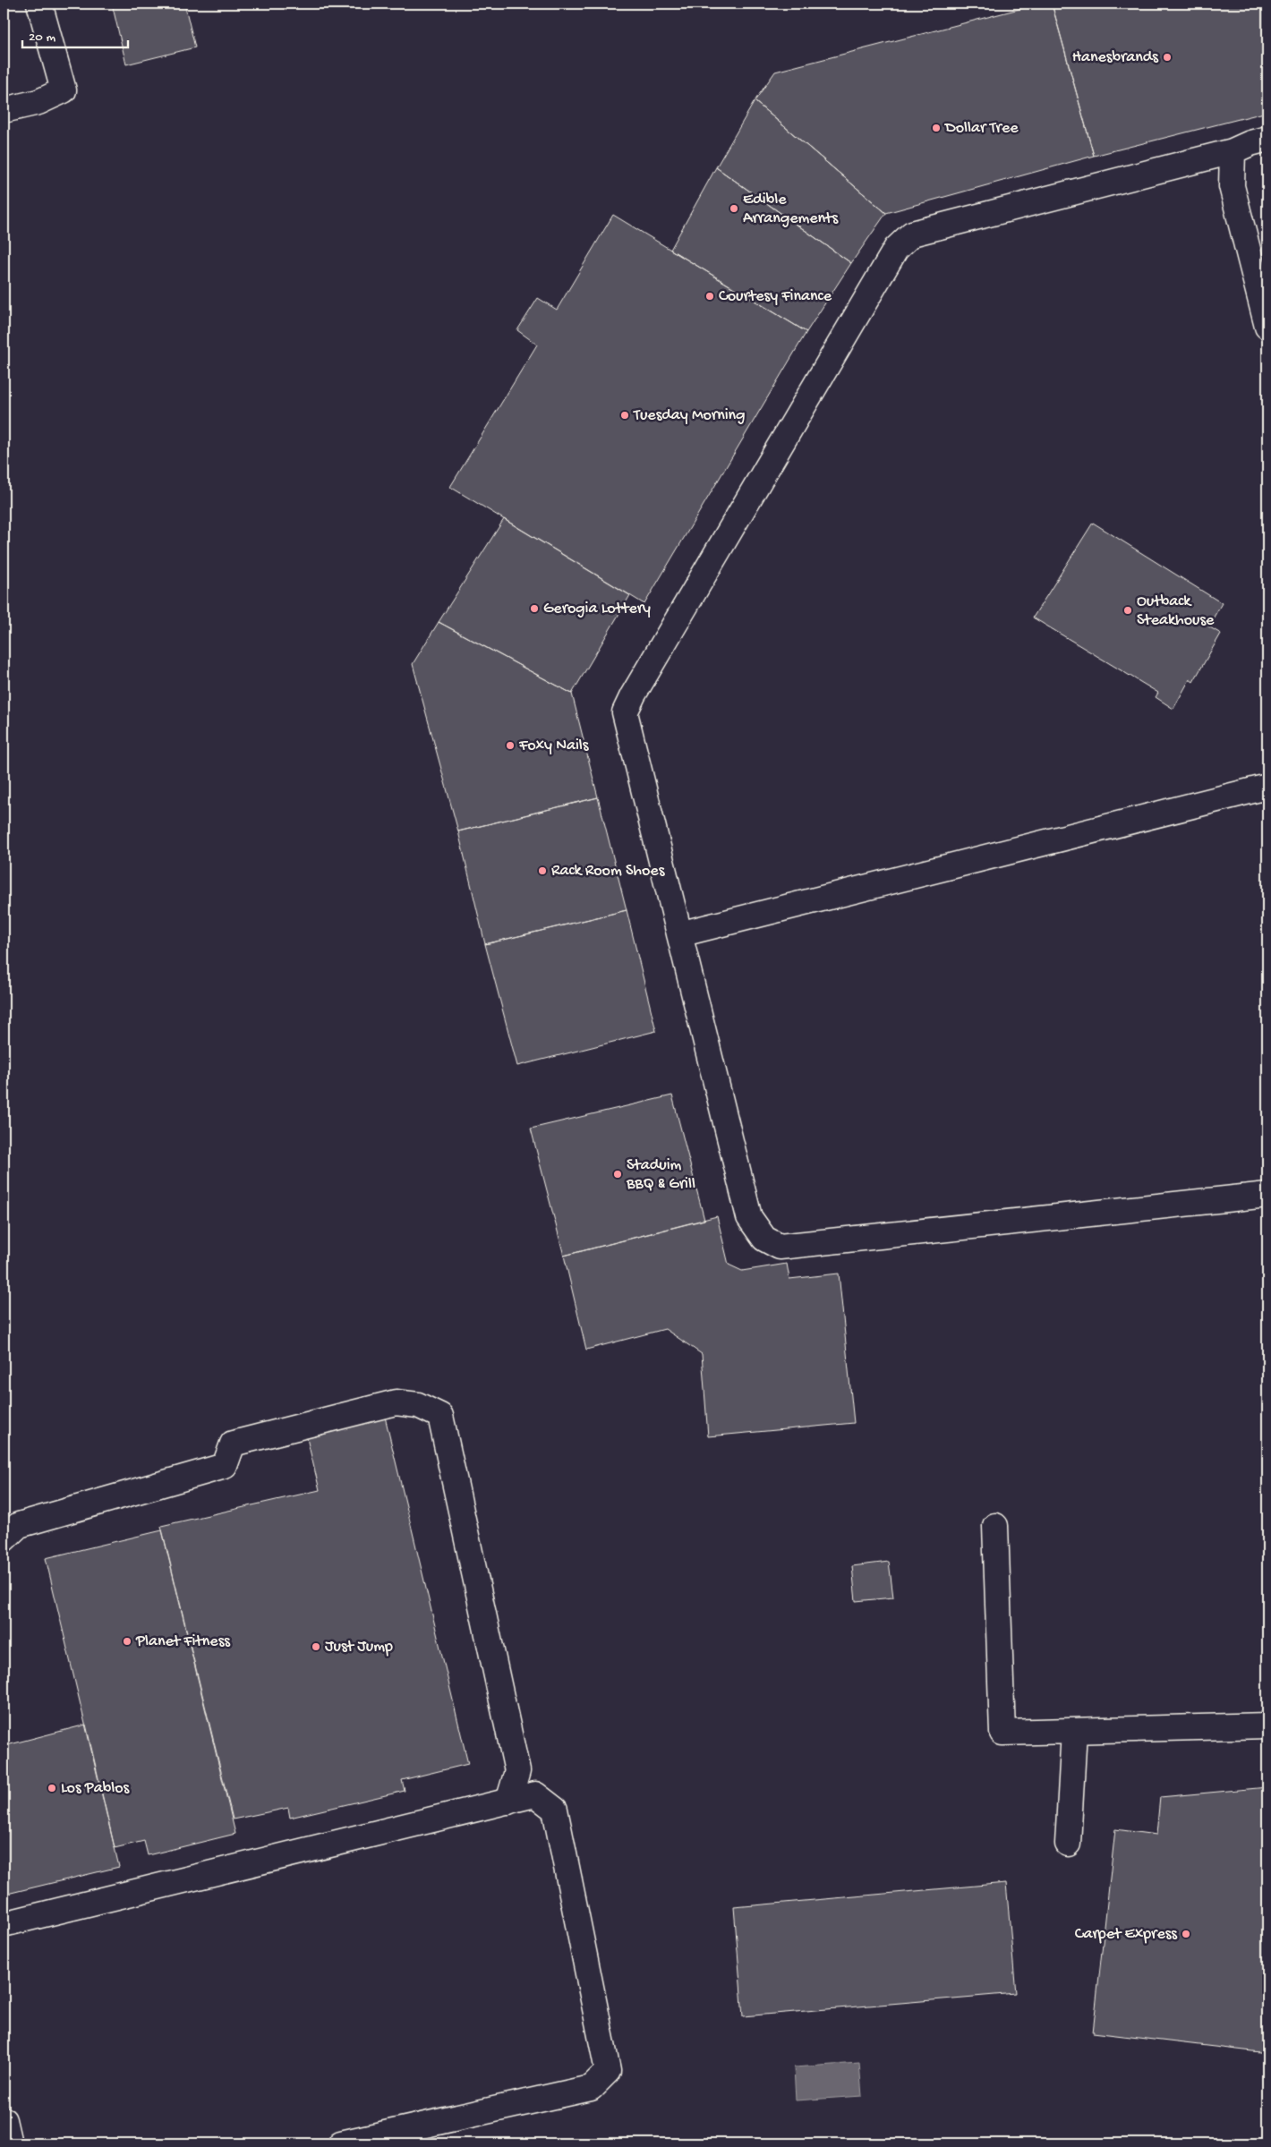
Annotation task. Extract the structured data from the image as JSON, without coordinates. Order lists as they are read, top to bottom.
{
  "places": [
    "Hanesbrands",
    "Dollar Tree",
    "Edible Arrangements",
    "Courtesy Finance",
    "Tuesday Morning",
    "Gerogia Lottery",
    "Outback Steakhouse",
    "Foxy Nails",
    "Rack Room Shoes",
    "Staduim BBQ & Grill",
    "Planet Fitness",
    "Just Jump",
    "Los Pablos",
    "Carpet Express"
  ],
  "scale_bar": "20 m"
}
